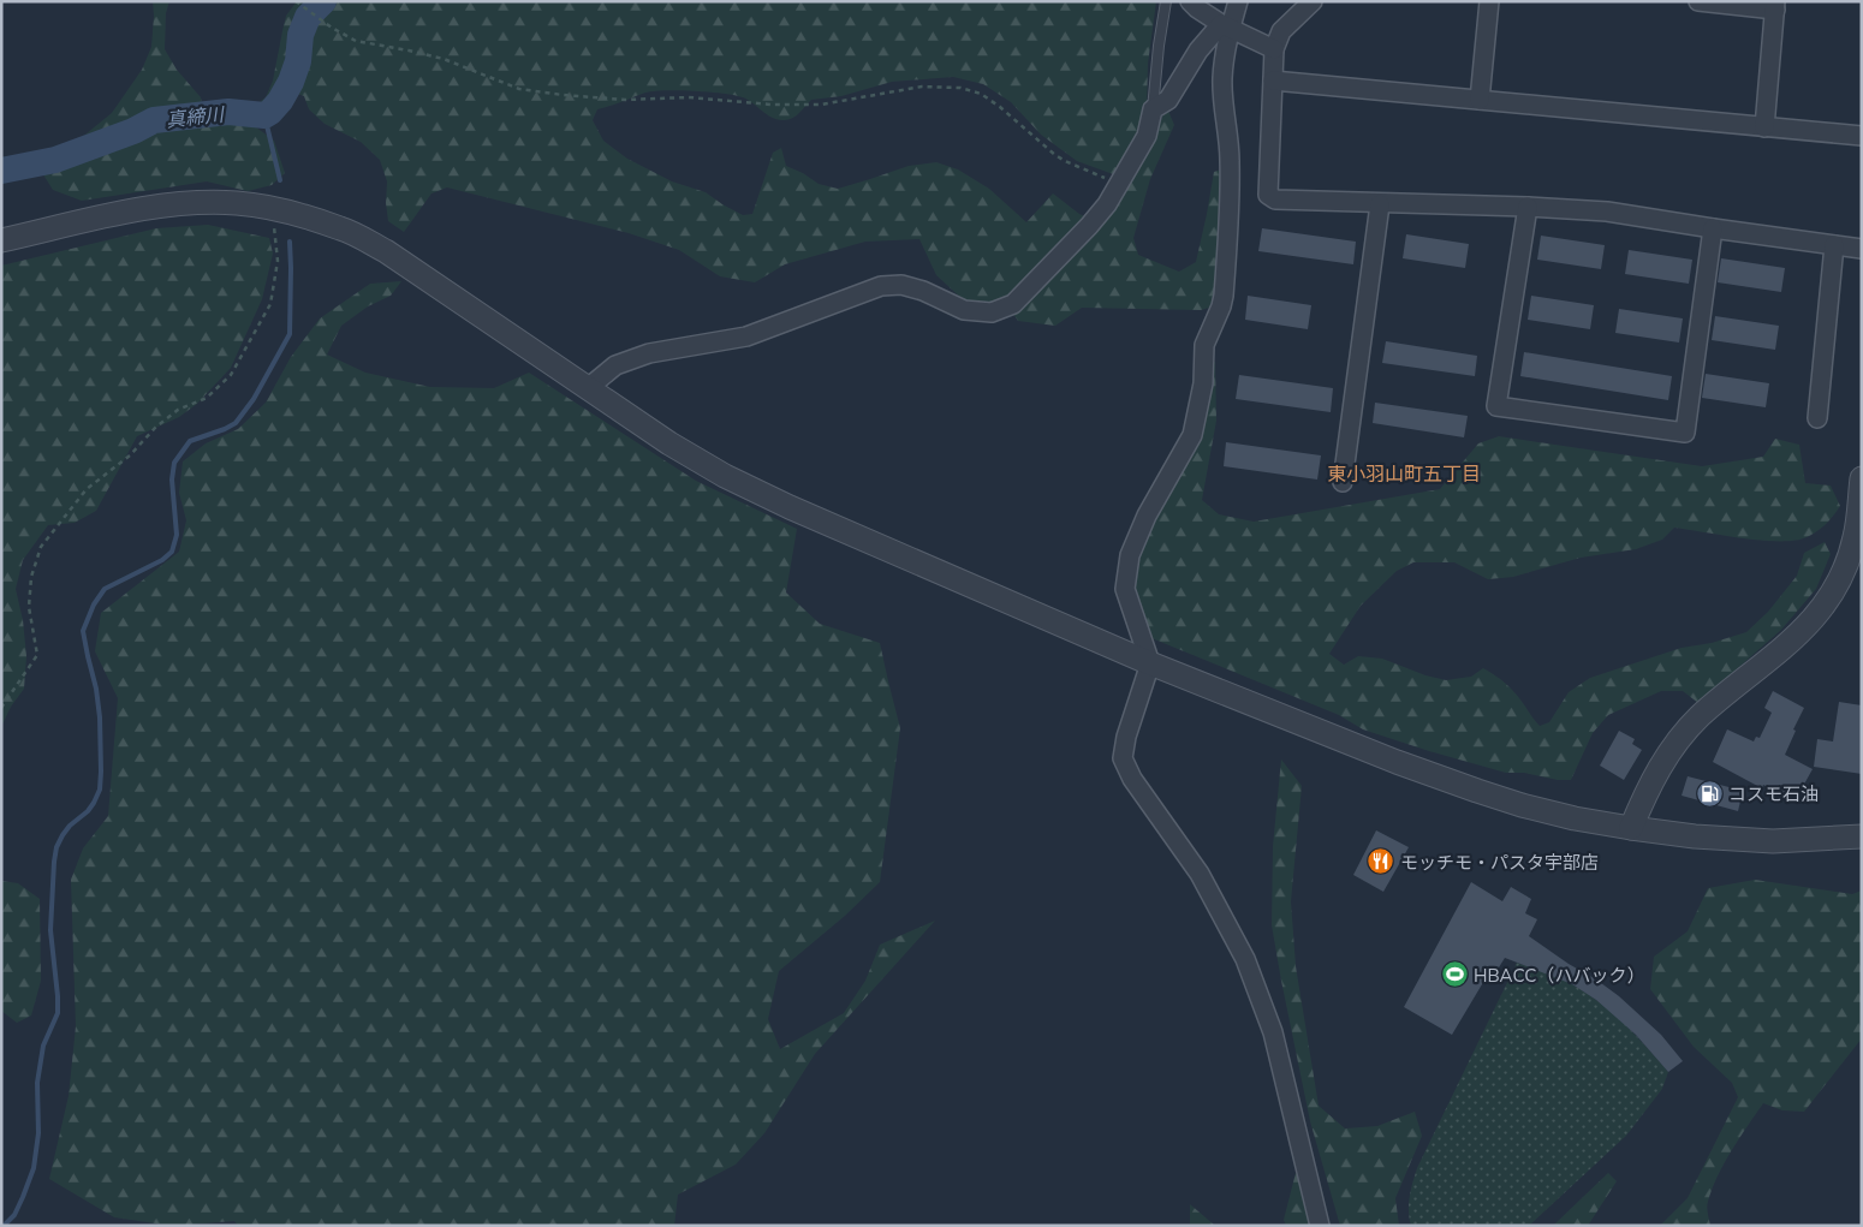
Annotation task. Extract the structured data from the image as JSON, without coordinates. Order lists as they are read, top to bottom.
{
  "districts": ["東小羽山町五丁目"],
  "water": ["真締川"],
  "places": {
    "fuel station": ["コスモ石油"],
    "restaurant": ["モッチモ・パスタ宇部店"],
    "sports": ["HBACC（ハバック）"]
  }
}
